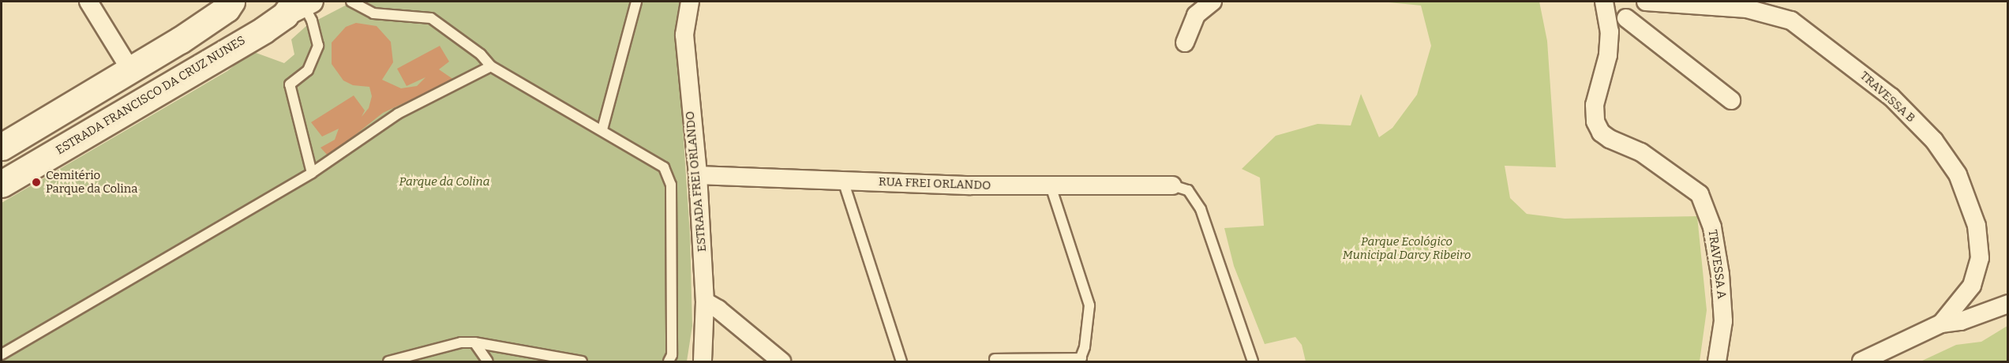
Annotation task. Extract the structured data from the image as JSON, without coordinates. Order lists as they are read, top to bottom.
{
  "streets": {
    "main road": ["ESTRADA FRANCISCO DA CRUZ NUNES"],
    "street": [
      "TRAVESSA B",
      "ESTRADA FREI ORLANDO",
      "RUA FREI ORLANDO",
      "TRAVESSA A"
    ]
  },
  "crossings": [
    ["ESTRADA FREI ORLANDO", "RUA FREI ORLANDO"]
  ],
  "parks": ["Parque da Colina", "Parque Ecológico Municipal Darcy Ribeiro"],
  "places": ["Cemitério Parque da Colina"]
}
